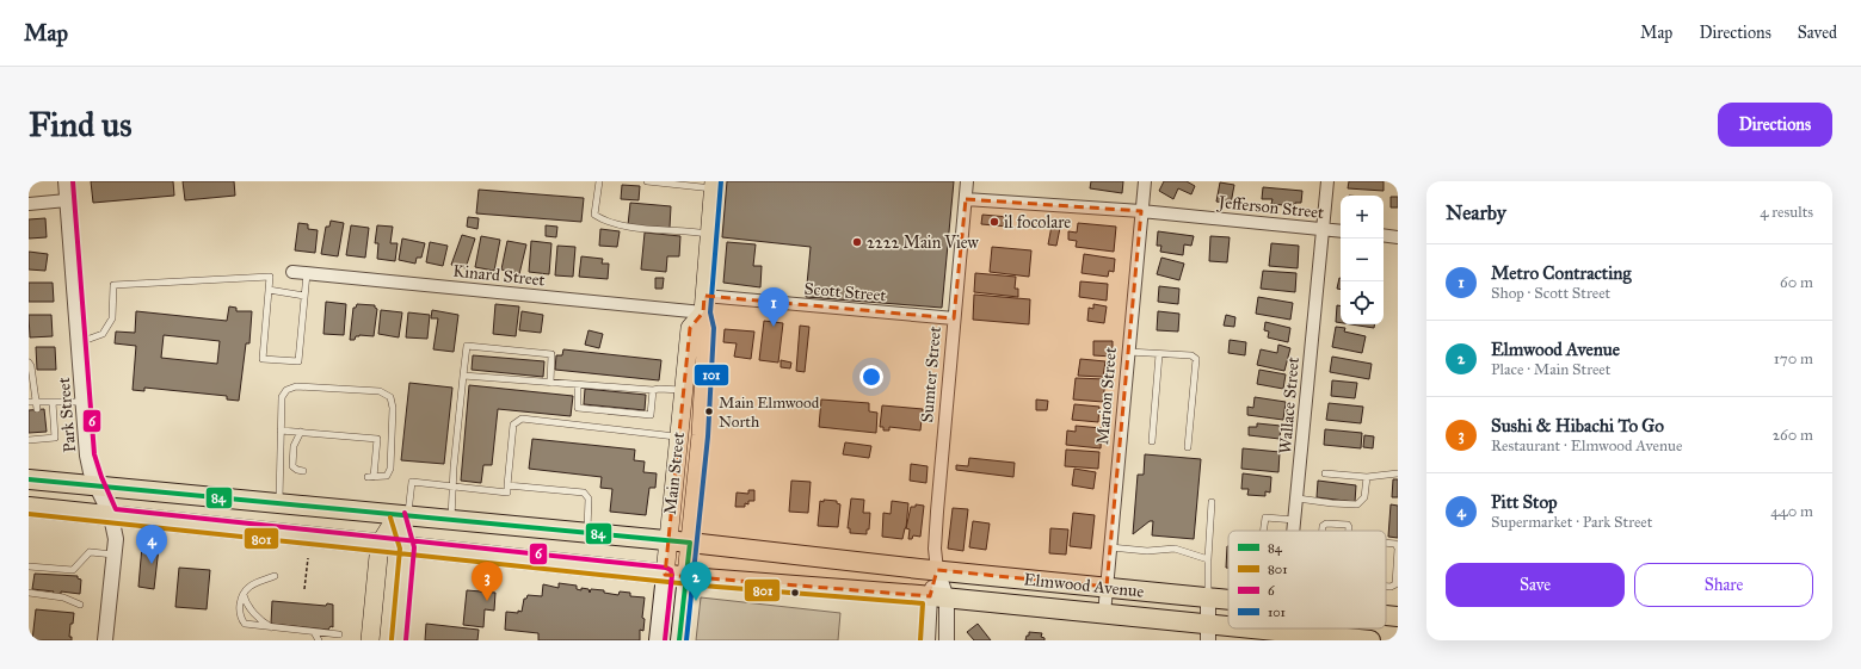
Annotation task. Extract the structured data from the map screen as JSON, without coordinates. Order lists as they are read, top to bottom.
{
  "streets": {
    "highway": ["Elmwood Avenue"],
    "main road": ["Main Street"],
    "street": [
      "Jefferson Street",
      "Kinard Street",
      "Scott Street",
      "Sumter Street",
      "Marion Street",
      "Wallace Street",
      "Park Street"
    ]
  },
  "crossings": [
    ["Jefferson Street", "Sumter Street"],
    ["Jefferson Street", "Marion Street"],
    ["Jefferson Street", "Wallace Street"],
    ["Kinard Street", "Scott Street"],
    ["Kinard Street", "Main Street"],
    ["Scott Street", "Sumter Street"],
    ["Scott Street", "Main Street"],
    ["Sumter Street", "Elmwood Avenue"],
    ["Marion Street", "Elmwood Avenue"],
    ["Wallace Street", "Elmwood Avenue"],
    ["Park Street", "Elmwood Avenue"],
    ["Main Street", "Elmwood Avenue"]
  ],
  "places": ["il focolare", "2222 Main View", "Main Elmwood North"],
  "lines": [
    "transit line 6",
    "transit line 101",
    "transit line 84",
    "transit line 801"
  ],
  "legend": [
    "84",
    "801",
    "6",
    "101"
  ],
  "page": {
    "header": "Map",
    "nav": ["Map", "Directions", "Saved"],
    "buttons": [
      "Directions",
      ["Save", "Share"]
    ],
    "title": "Find us",
    "heading": ["Nearby", "4 results"],
    "map_buttons": ["+", "−"],
    "list": [
      {
        "mark": "1",
        "name": "Metro Contracting",
        "note": "Shop · Scott Street",
        "value": "60 m"
      },
      {
        "mark": "2",
        "name": "Elmwood Avenue",
        "note": "Place · Main Street",
        "value": "170 m"
      },
      {
        "mark": "3",
        "name": "Sushi & Hibachi To Go",
        "note": "Restaurant · Elmwood Avenue",
        "value": "260 m"
      },
      {
        "mark": "4",
        "name": "Pitt Stop",
        "note": "Supermarket · Park Street",
        "value": "440 m"
      }
    ],
    "pins": [
      "1",
      "4",
      "2",
      "3"
    ]
  }
}
